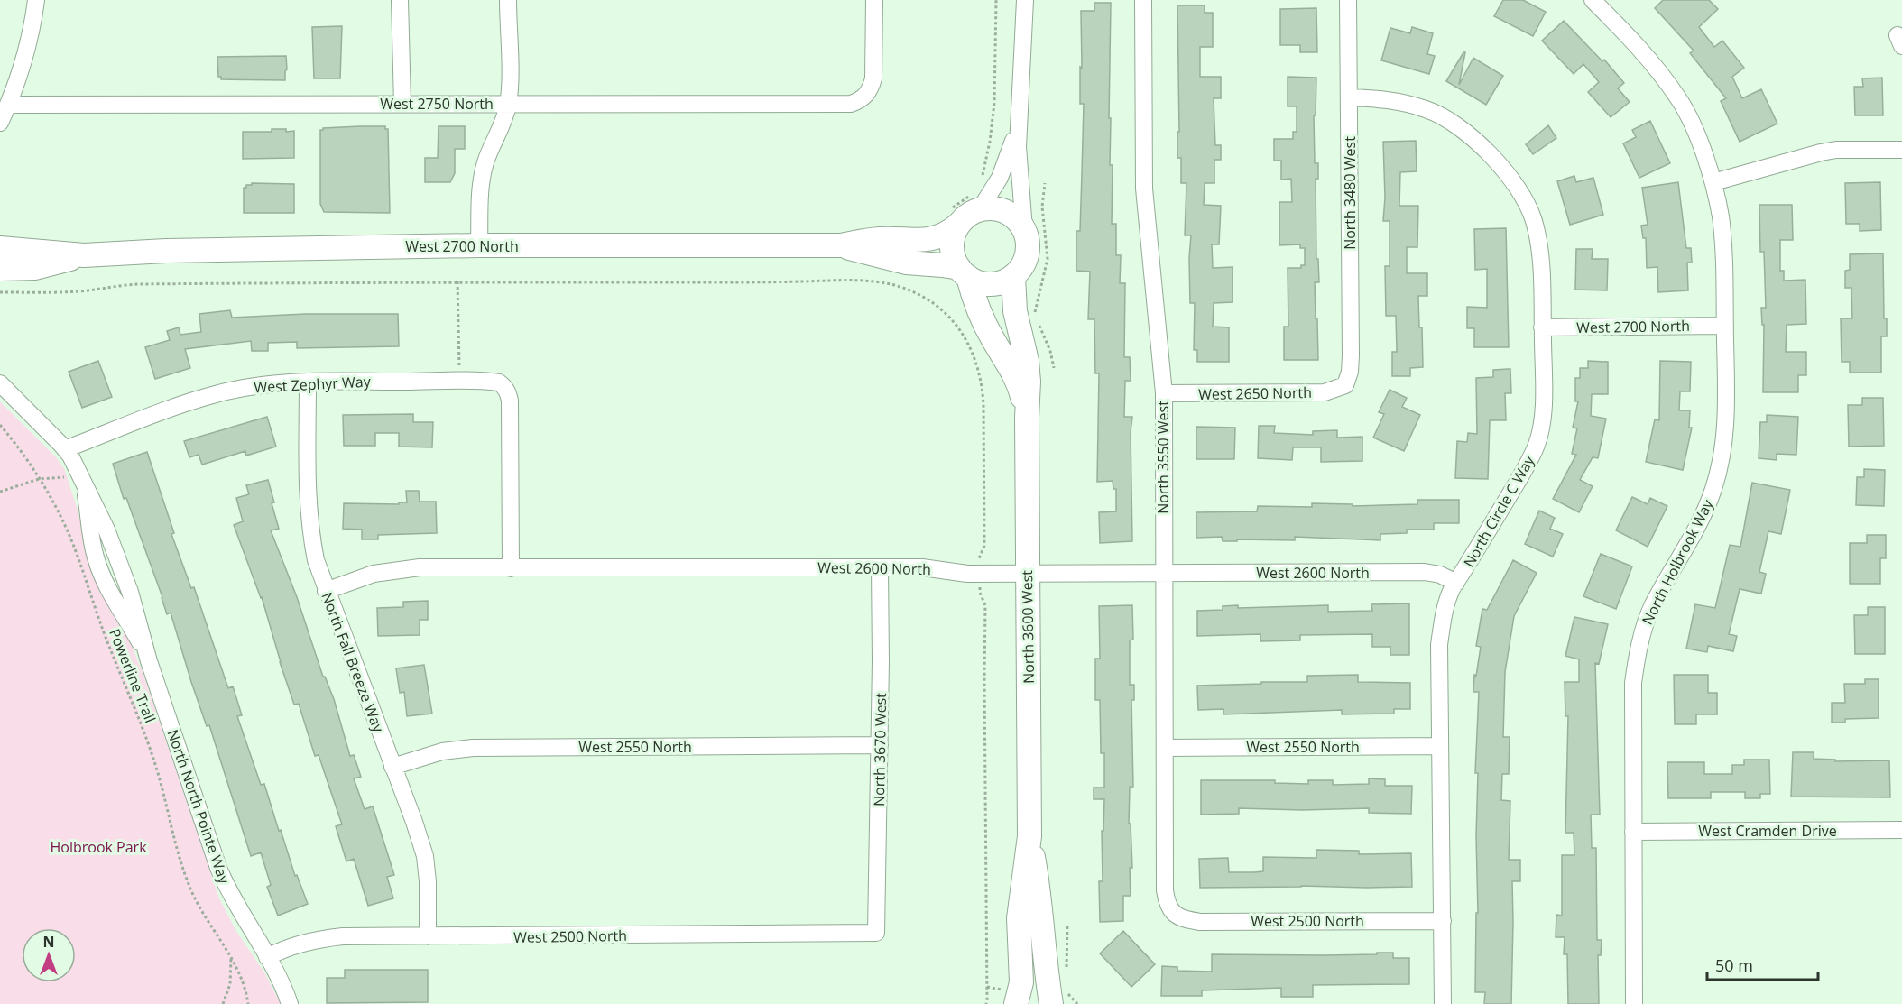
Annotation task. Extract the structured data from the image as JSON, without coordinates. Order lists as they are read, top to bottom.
{
  "streets": {
    "street": [
      "West 2750 North",
      "North 3480 West",
      "West 2700 North",
      "West Zephyr Way",
      "West 2650 North",
      "North 3550 West",
      "North Circle C Way",
      "North Holbrook Way",
      "West 2600 North",
      "North 3600 West",
      "North Fall Breeze Way",
      "West 2550 North",
      "North 3670 West",
      "North North Pointe Way",
      "West Cramden Drive",
      "West 2500 North"
    ],
    "path": ["Powerline Trail"]
  },
  "crossings": [
    ["North 3480 West", "West 2650 North"],
    ["North 3480 West", "North Circle C Way"],
    ["West 2700 North", "North Circle C Way"],
    ["West 2700 North", "North Holbrook Way"],
    ["West 2700 North", "North 3600 West"],
    ["West Zephyr Way", "West 2600 North"],
    ["West Zephyr Way", "North Fall Breeze Way"],
    ["West Zephyr Way", "North North Pointe Way"],
    ["West 2650 North", "North 3550 West"],
    ["North 3550 West", "West 2600 North"],
    ["North 3550 West", "West 2550 North"],
    ["North 3550 West", "West 2500 North"],
    ["North Circle C Way", "West 2600 North"],
    ["North Circle C Way", "West 2550 North"],
    ["North Circle C Way", "West 2500 North"],
    ["North Holbrook Way", "West Cramden Drive"],
    ["West 2600 North", "North 3600 West"],
    ["West 2600 North", "North Fall Breeze Way"],
    ["West 2600 North", "North 3670 West"],
    ["North Fall Breeze Way", "West 2550 North"],
    ["North Fall Breeze Way", "West 2500 North"],
    ["West 2550 North", "North 3670 West"],
    ["North 3670 West", "West 2500 North"],
    ["North North Pointe Way", "West 2500 North"]
  ],
  "parks": ["Holbrook Park"],
  "scale_bar": "50 m",
  "north": "top"
}
